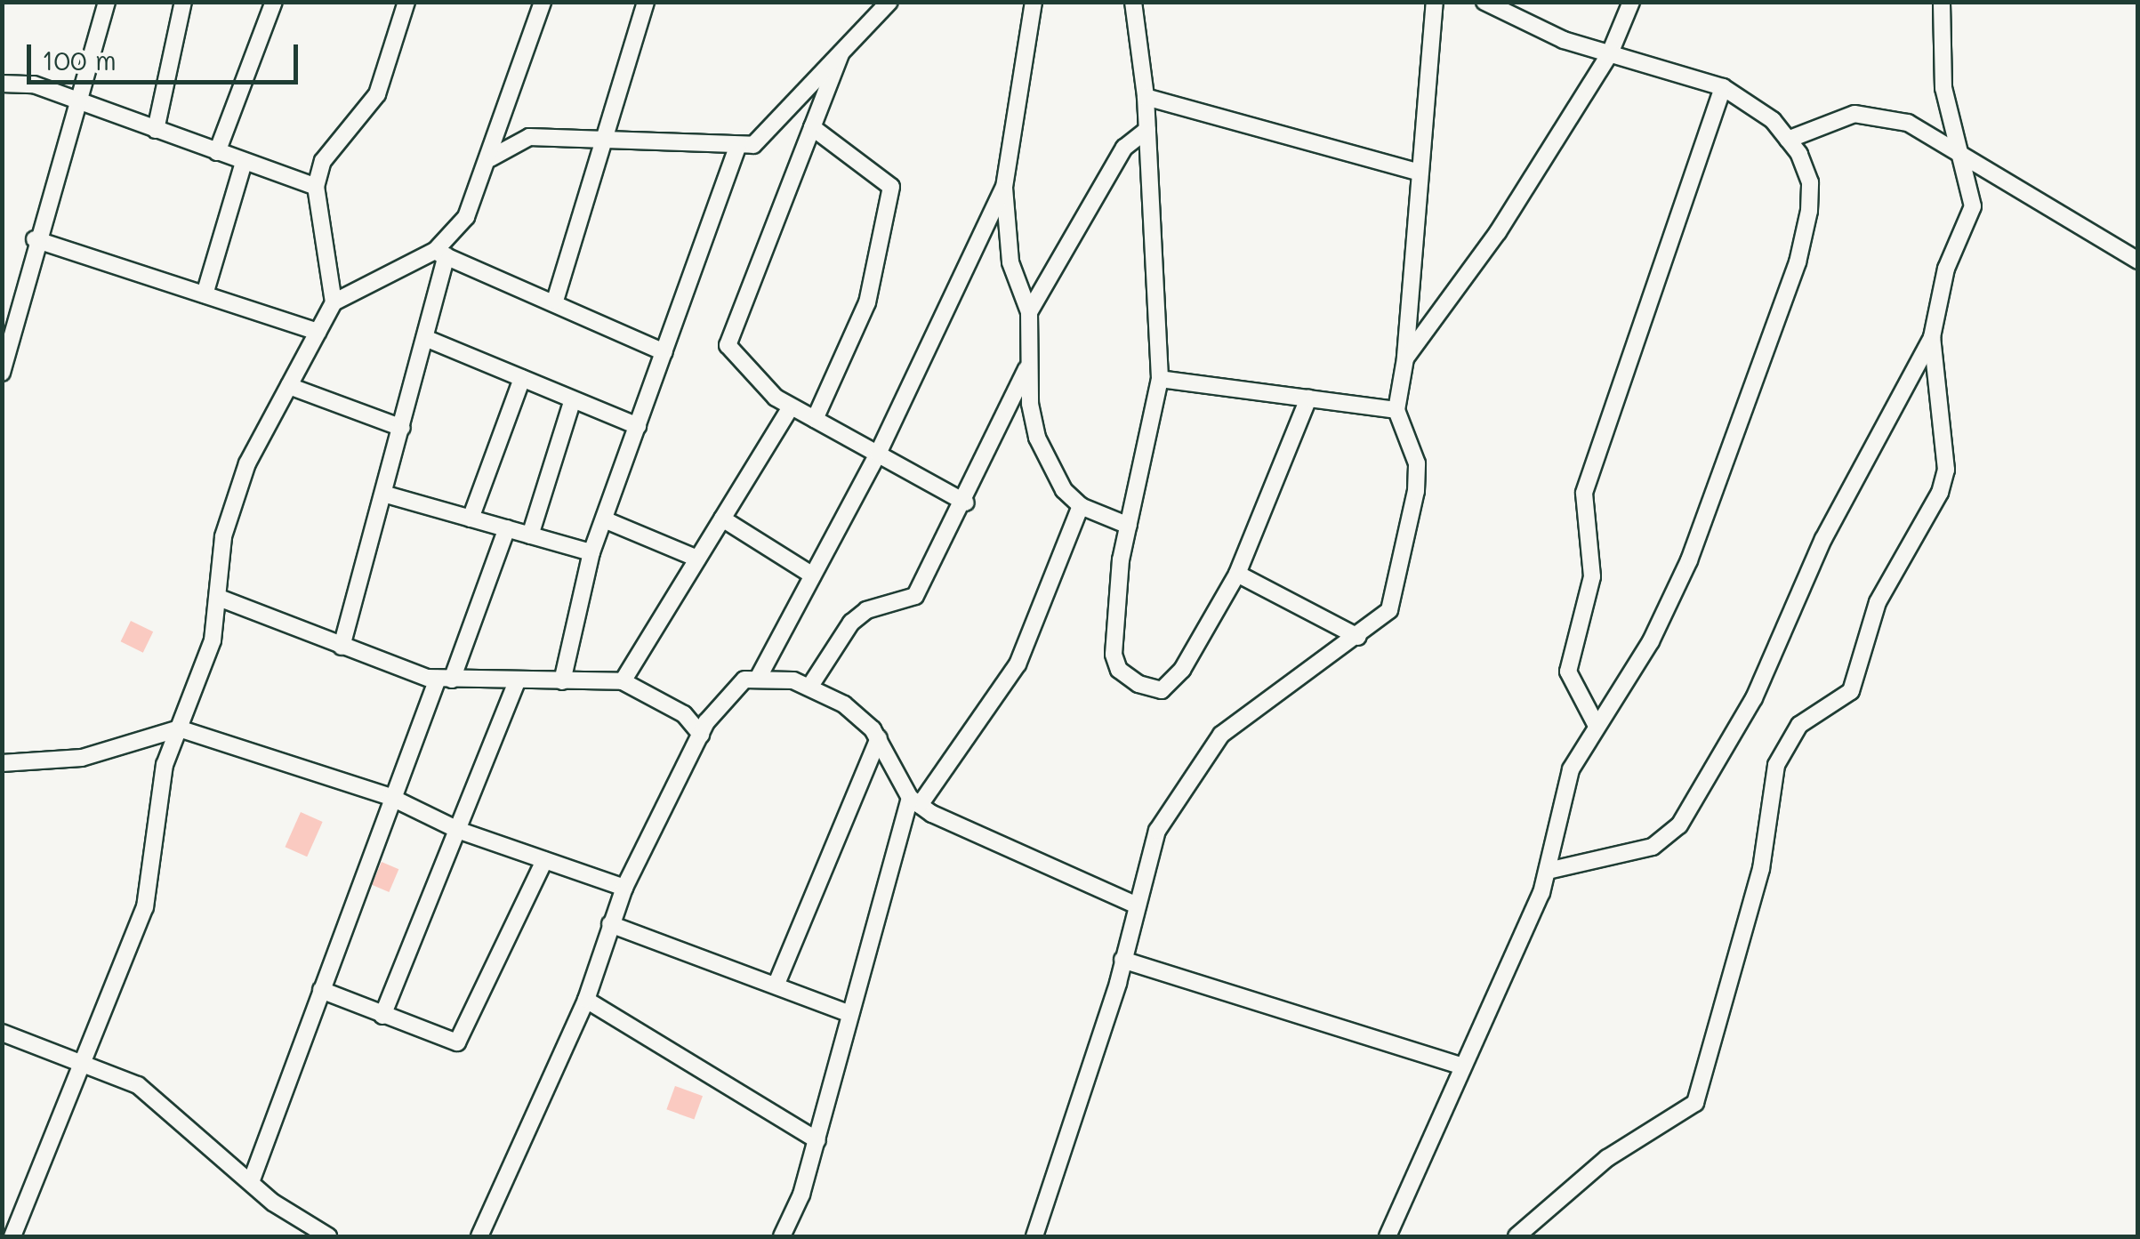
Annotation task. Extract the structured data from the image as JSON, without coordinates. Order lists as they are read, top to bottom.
{
  "scale_bar": "100 m"
}
